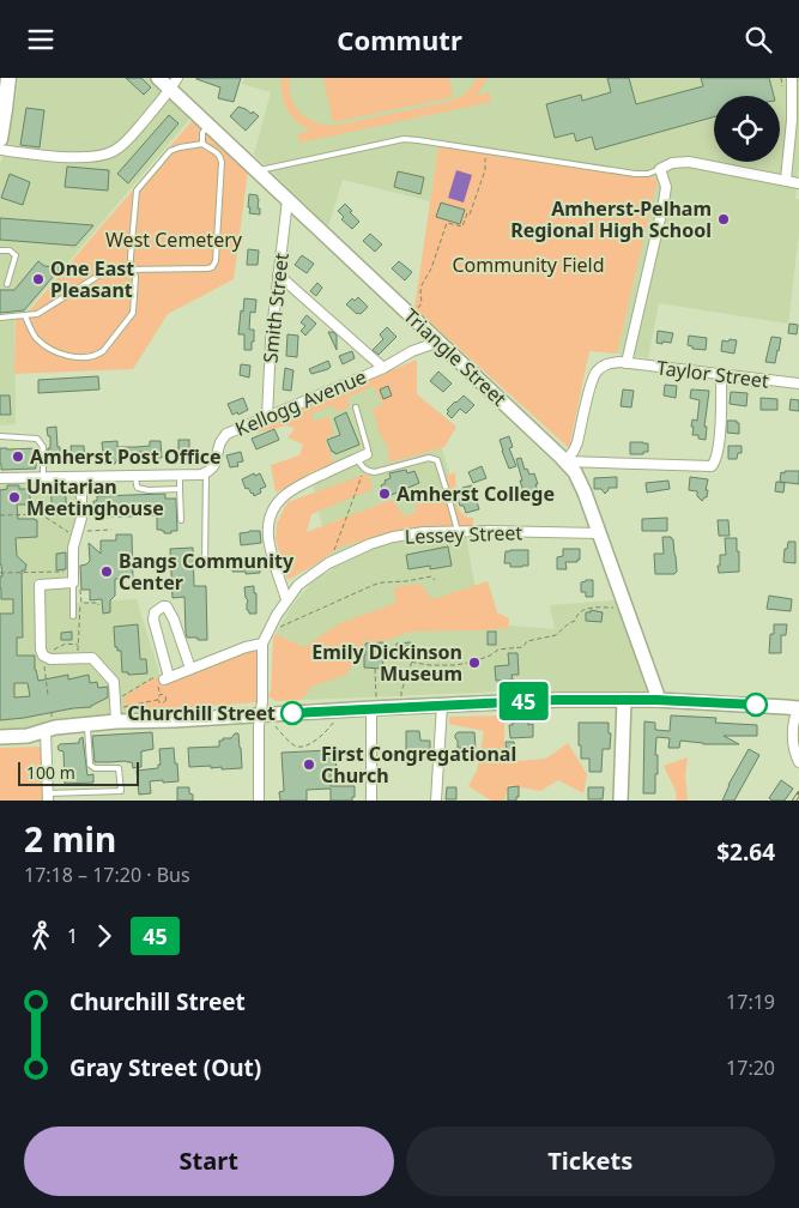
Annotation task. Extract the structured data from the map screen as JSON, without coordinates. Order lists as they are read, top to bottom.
{
  "streets": {
    "main road": ["Triangle Street"],
    "street": [
      "Smith Street",
      "Taylor Street",
      "Kellogg Avenue",
      "Lessey Street"
    ]
  },
  "crossings": [
    ["Smith Street", "Triangle Street"],
    ["Smith Street", "Kellogg Avenue"],
    ["Triangle Street", "Kellogg Avenue"],
    ["Triangle Street", "Lessey Street"]
  ],
  "parks": ["West Cemetery", "Community Field"],
  "places": [
    "Amherst-Pelham Regional High School",
    "One East Pleasant",
    "Amherst Post Office",
    "Amherst College",
    "Unitarian Meetinghouse",
    "Bangs Community Center",
    "Emily Dickinson Museum",
    "Churchill Street",
    "First Congregational Church"
  ],
  "lines": ["bus line 45"],
  "scale_bar": "100 m",
  "page": {
    "header": "Commutr",
    "on_map": "45",
    "scale": "100 m",
    "heading": ["2 min", "17:18 – 17:20 · Bus", "$2.64"],
    "legs": ["1", "45"],
    "list": [
      {
        "name": "Churchill Street",
        "value": "17:19"
      },
      {
        "name": "Gray Street (Out)",
        "value": "17:20"
      }
    ],
    "buttons": ["Start", "Tickets"]
  }
}
